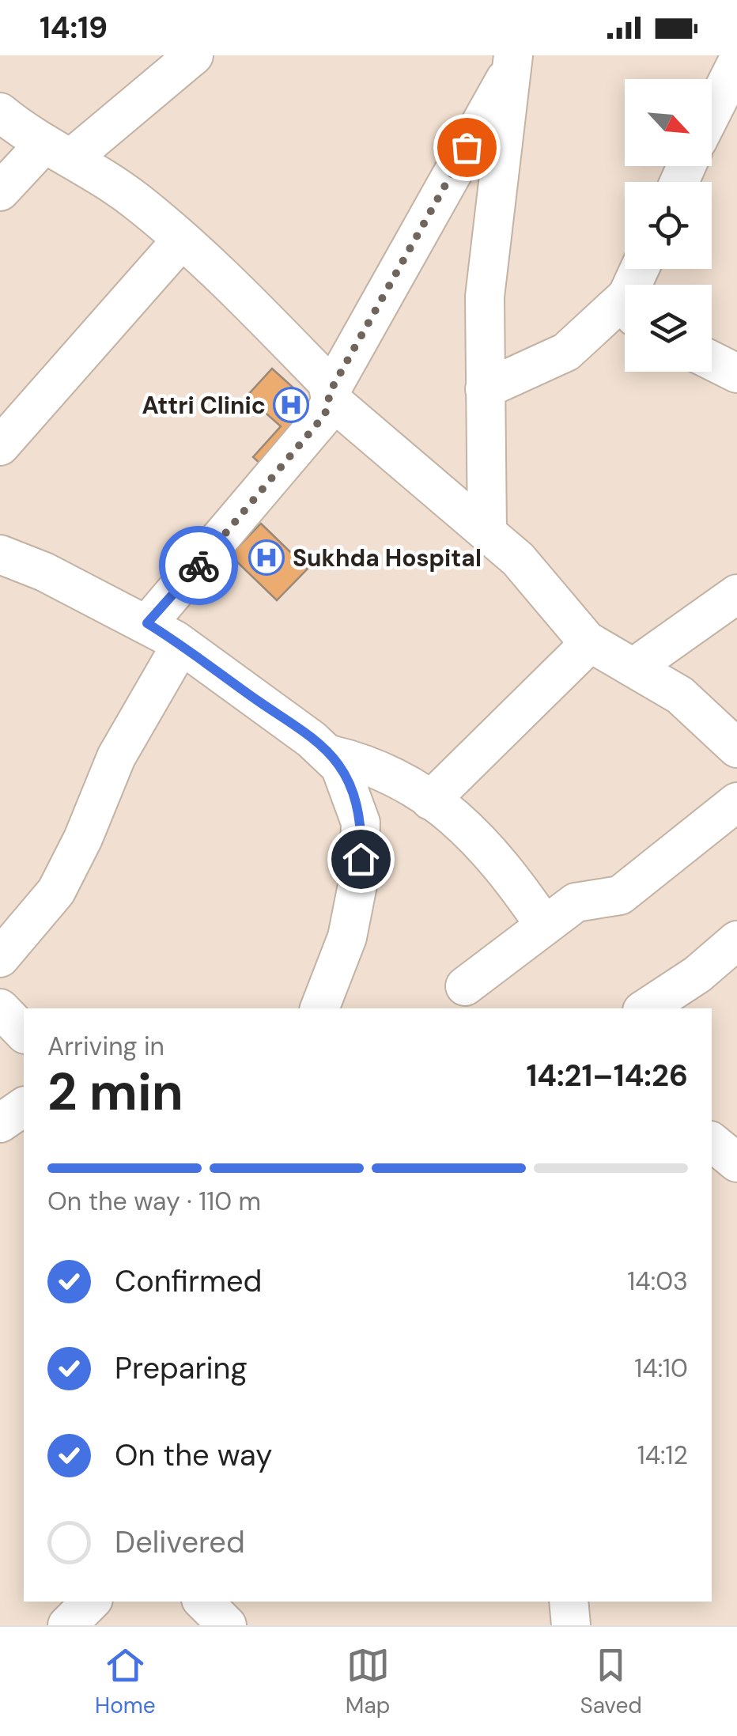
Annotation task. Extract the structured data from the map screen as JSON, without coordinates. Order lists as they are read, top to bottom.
{
  "places": {
    "hospital": ["Attri Clinic", "Sukhda Hospital"]
  },
  "north": "bottom right",
  "page": {
    "status": "14:19",
    "heading": ["2 min", "Arriving in", "14:21–14:26"],
    "bar": "On the way · 110 m",
    "list": [
      ["Confirmed", "14:03"],
      ["Preparing", "14:10"],
      ["On the way", "14:12"],
      "Delivered"
    ],
    "tabs": ["Home", "Map", "Saved"]
  }
}
